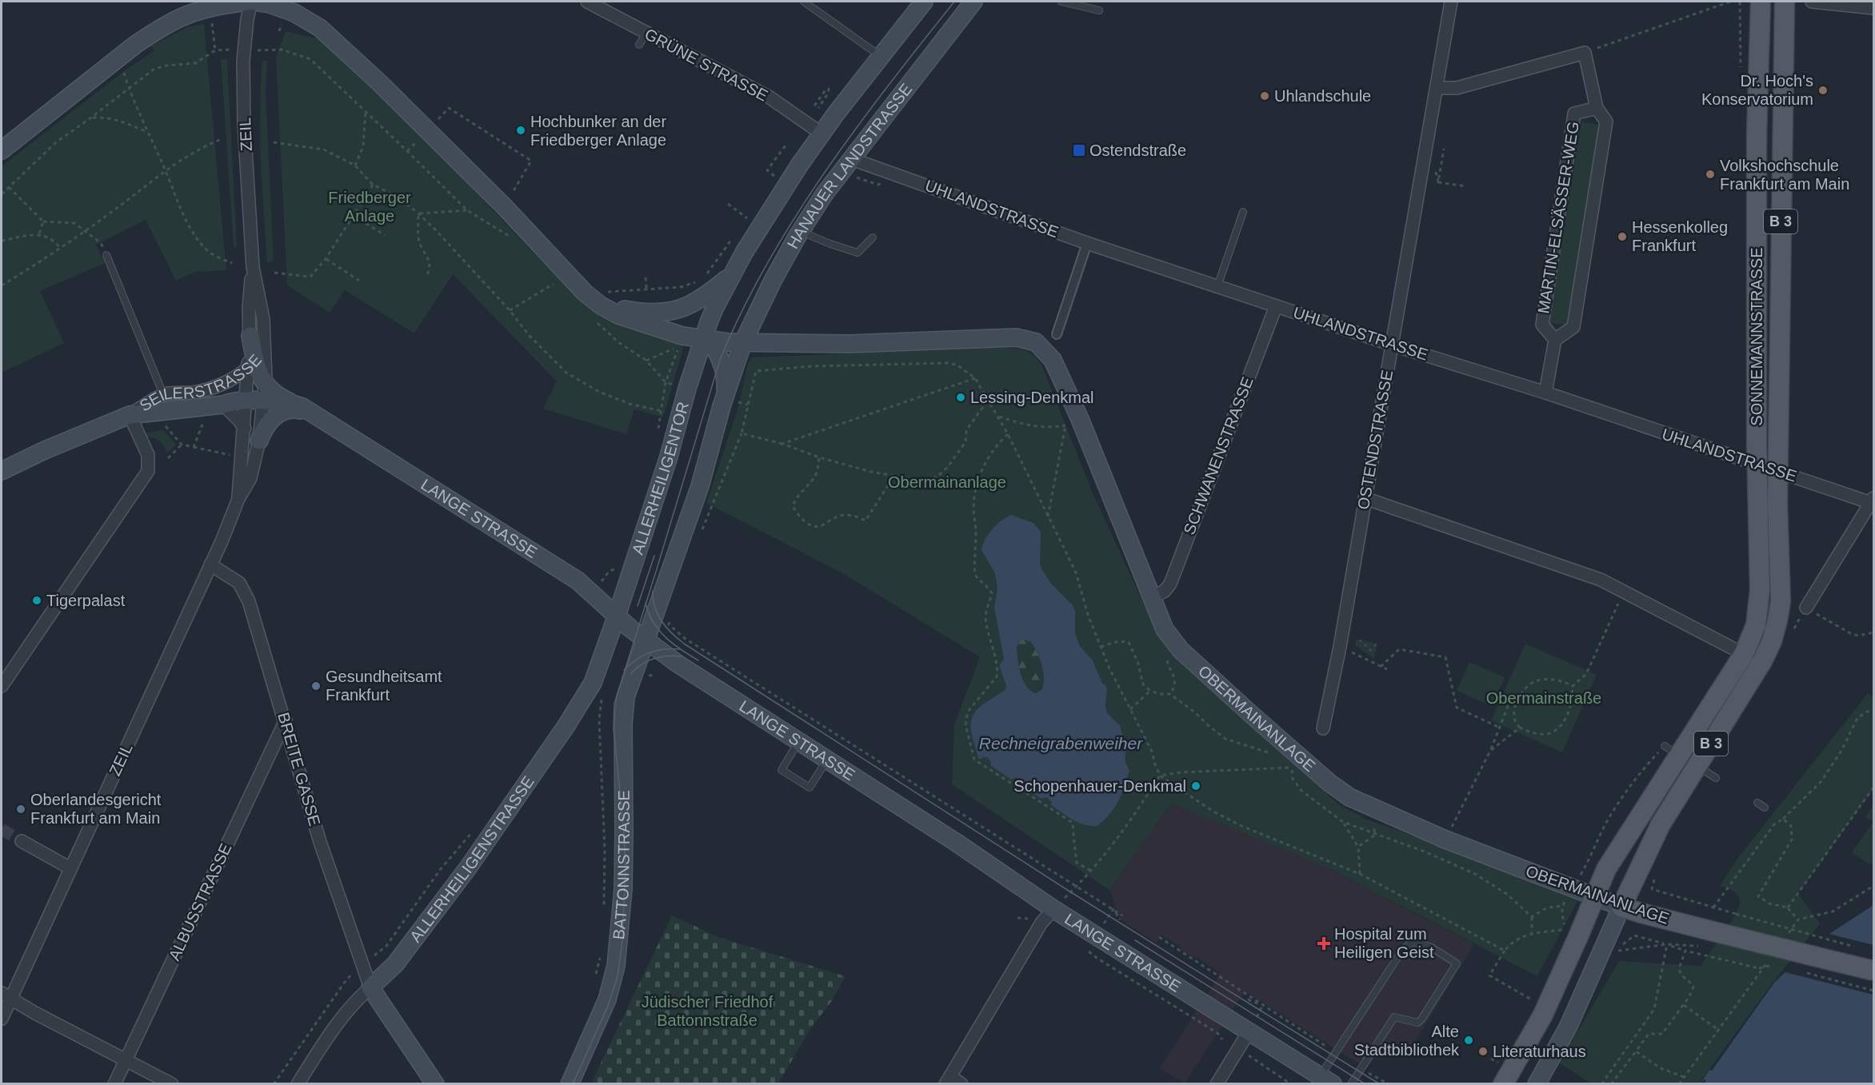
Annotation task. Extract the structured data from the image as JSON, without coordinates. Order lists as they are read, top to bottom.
{
  "streets": {
    "main road": [
      "HANAUER LANDSTRASSE",
      "B 3",
      "SONNEMANNSTRASSE",
      "SEILERSTRASSE",
      "ALLERHEILIGENTOR",
      "LANGE STRASSE",
      "OBERMAINANLAGE",
      "ALLERHEILIGENSTRASSE",
      "BATTONNSTRASSE"
    ],
    "street": [
      "GRÜNE STRASSE",
      "ZEIL",
      "UHLANDSTRASSE",
      "MARTIN-ELSÄSSER-WEG",
      "OSTENDSTRASSE",
      "SCHWANENSTRASSE",
      "BREITE GASSE",
      "ALBUSSTRASSE"
    ]
  },
  "crossings": [
    ["ZEIL", "SEILERSTRASSE"],
    ["ZEIL", "LANGE STRASSE"],
    ["ZEIL", "BREITE GASSE"],
    ["HANAUER LANDSTRASSE", "UHLANDSTRASSE"],
    ["HANAUER LANDSTRASSE", "OBERMAINANLAGE"],
    ["UHLANDSTRASSE", "SONNEMANNSTRASSE"],
    ["UHLANDSTRASSE", "OSTENDSTRASSE"],
    ["UHLANDSTRASSE", "SCHWANENSTRASSE"],
    ["B 3", "SONNEMANNSTRASSE"],
    ["B 3", "OBERMAINANLAGE"],
    ["SEILERSTRASSE", "LANGE STRASSE"],
    ["SCHWANENSTRASSE", "OBERMAINANLAGE"],
    ["ALLERHEILIGENTOR", "LANGE STRASSE"],
    ["ALLERHEILIGENTOR", "OBERMAINANLAGE"],
    ["ALLERHEILIGENTOR", "ALLERHEILIGENSTRASSE"],
    ["LANGE STRASSE", "ALLERHEILIGENSTRASSE"],
    ["LANGE STRASSE", "BATTONNSTRASSE"],
    ["BREITE GASSE", "ALLERHEILIGENSTRASSE"],
    ["BREITE GASSE", "ALBUSSTRASSE"]
  ],
  "water": ["Rechneigrabenweiher"],
  "parks": [
    "Friedberger Anlage",
    "Obermainanlage",
    "Obermainstraße",
    "Jüdischer Friedhof Battonnstraße"
  ],
  "places": {
    "other": [
      "Dr. Hoch's Konservatorium",
      "Uhlandschule",
      "Hochbunker an der Friedberger Anlage",
      "Volkshochschule Frankfurt am Main",
      "Hessenkolleg Frankfurt",
      "Lessing-Denkmal",
      "Tigerpalast",
      "Gesundheitsamt Frankfurt",
      "Schopenhauer-Denkmal",
      "Oberlandesgericht Frankfurt am Main",
      "Alte Stadtbibliothek",
      "Literaturhaus"
    ],
    "transit": ["Ostendstraße"],
    "health": ["Hospital zum Heiligen Geist"]
  }
}
